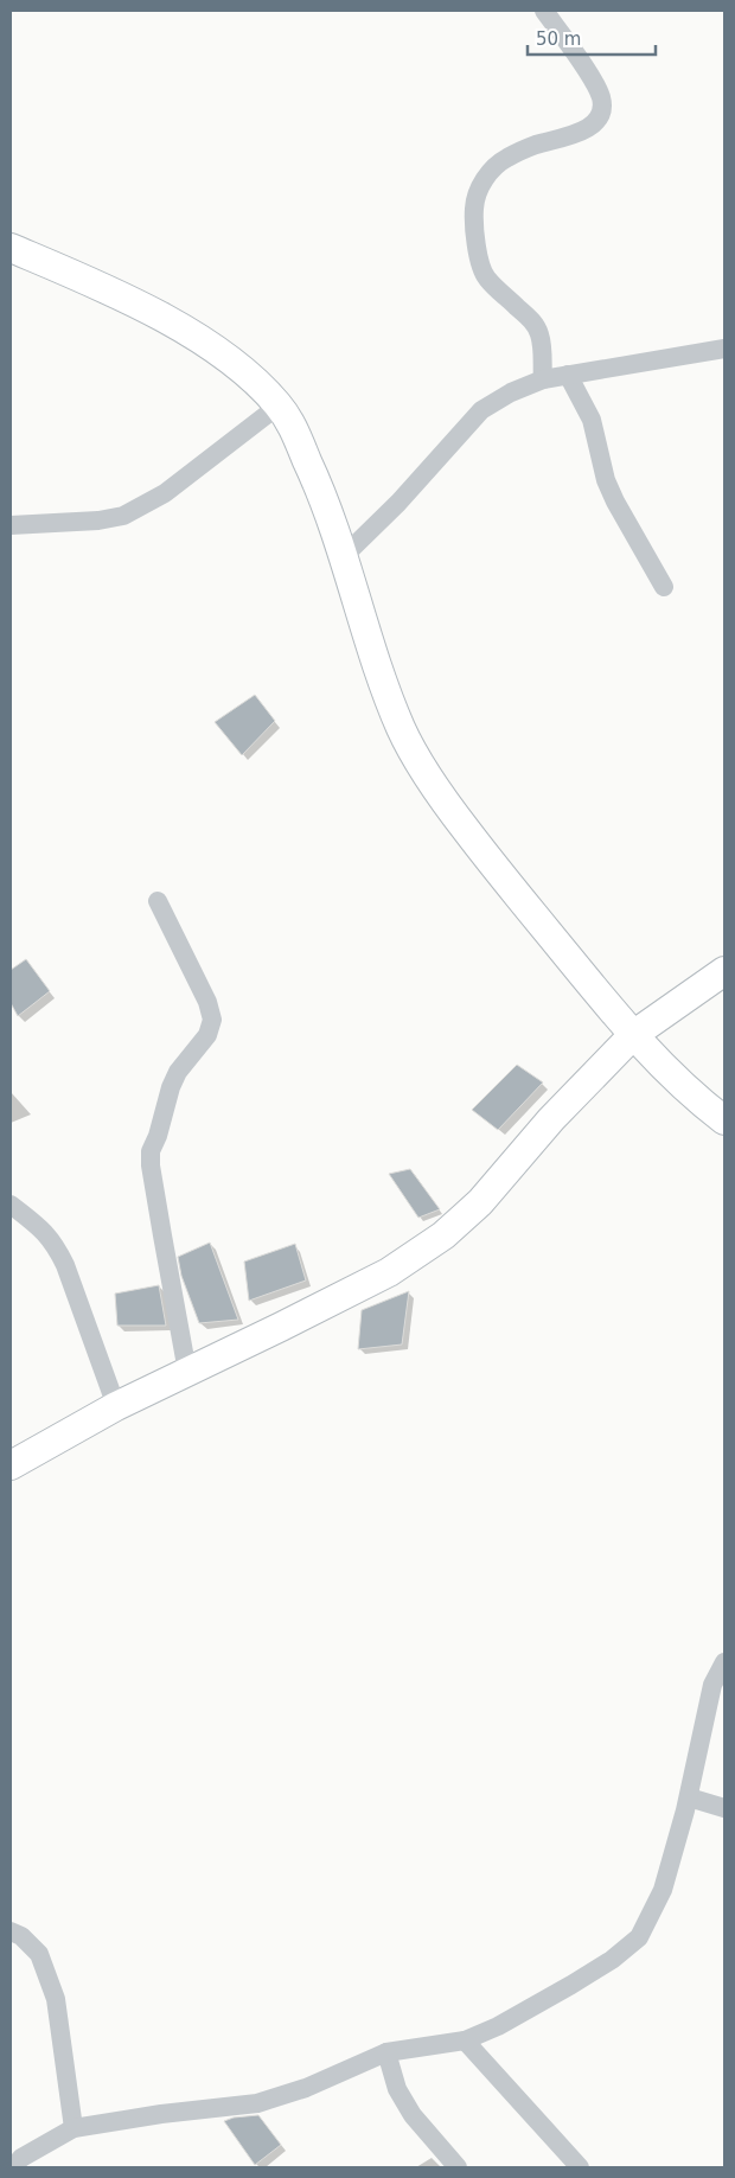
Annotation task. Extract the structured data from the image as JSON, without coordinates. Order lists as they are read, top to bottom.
{
  "scale_bar": "50 m"
}
